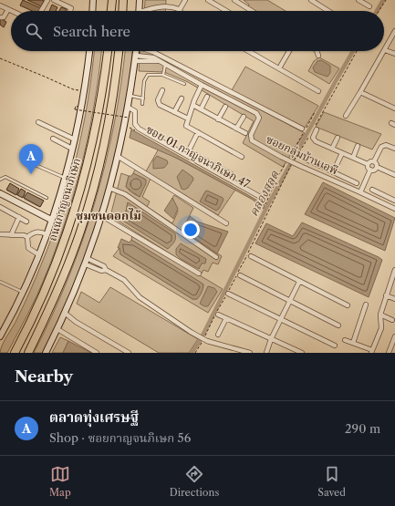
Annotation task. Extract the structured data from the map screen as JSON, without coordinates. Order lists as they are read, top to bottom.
{
  "streets": {
    "highway": ["ถนนกาญจนาภิเษก"],
    "street": ["ซอยกลุ่มบ้านเอพี"],
    "path": ["ซอย 01 กาญจนาภิเษก 47"]
  },
  "districts": ["ชุมชนดอกไม้"],
  "water": ["คลองสลุด"],
  "page": {
    "search": "Search here",
    "pins": "A",
    "heading": "Nearby",
    "list": [
      {
        "mark": "A",
        "name": "ตลาดทุ่งเศรษฐี",
        "note": "Shop · ซอยกาญจนภิเษก 56",
        "value": "290 m"
      }
    ],
    "nav": ["Map", "Directions", "Saved"]
  }
}
